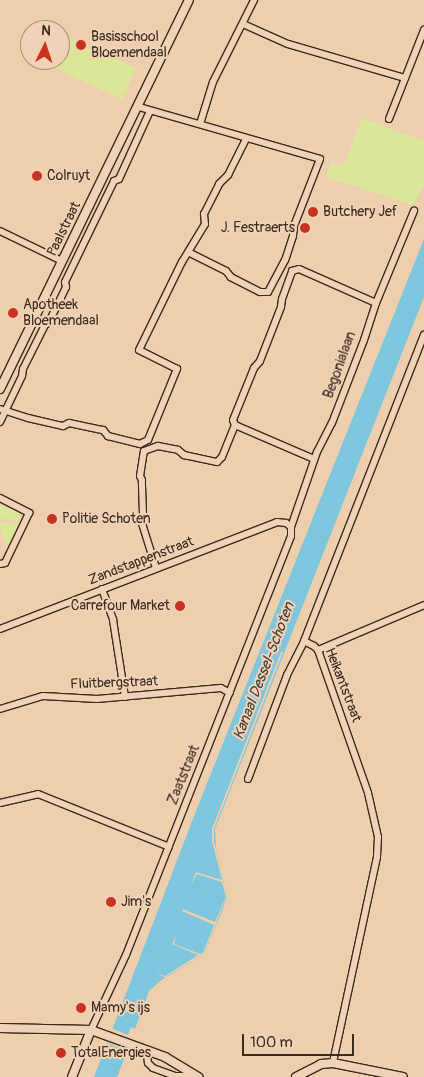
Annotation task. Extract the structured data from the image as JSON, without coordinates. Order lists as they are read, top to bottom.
{
  "streets": {
    "street": [
      "Paalstraat",
      "Begonialaan",
      "Zandstappenstraat",
      "Fluitbergstraat",
      "Heikantstraat",
      "Zaatstraat"
    ]
  },
  "crossings": [
    ["Begonialaan", "Zandstappenstraat"],
    ["Begonialaan", "Zaatstraat"],
    ["Zandstappenstraat", "Zaatstraat"],
    ["Fluitbergstraat", "Zaatstraat"]
  ],
  "water": ["Kanaal Dessel-Schoten"],
  "places": [
    "Basisschool Bloemendaal",
    "Colruyt",
    "Butchery Jef",
    "J. Festraerts",
    "Apotheek Bloemendaal",
    "Politie Schoten",
    "Carrefour Market",
    "Jim's",
    "Mamy's ijs",
    "TotalEnergies"
  ],
  "scale_bar": "100 m",
  "north": "top"
}
